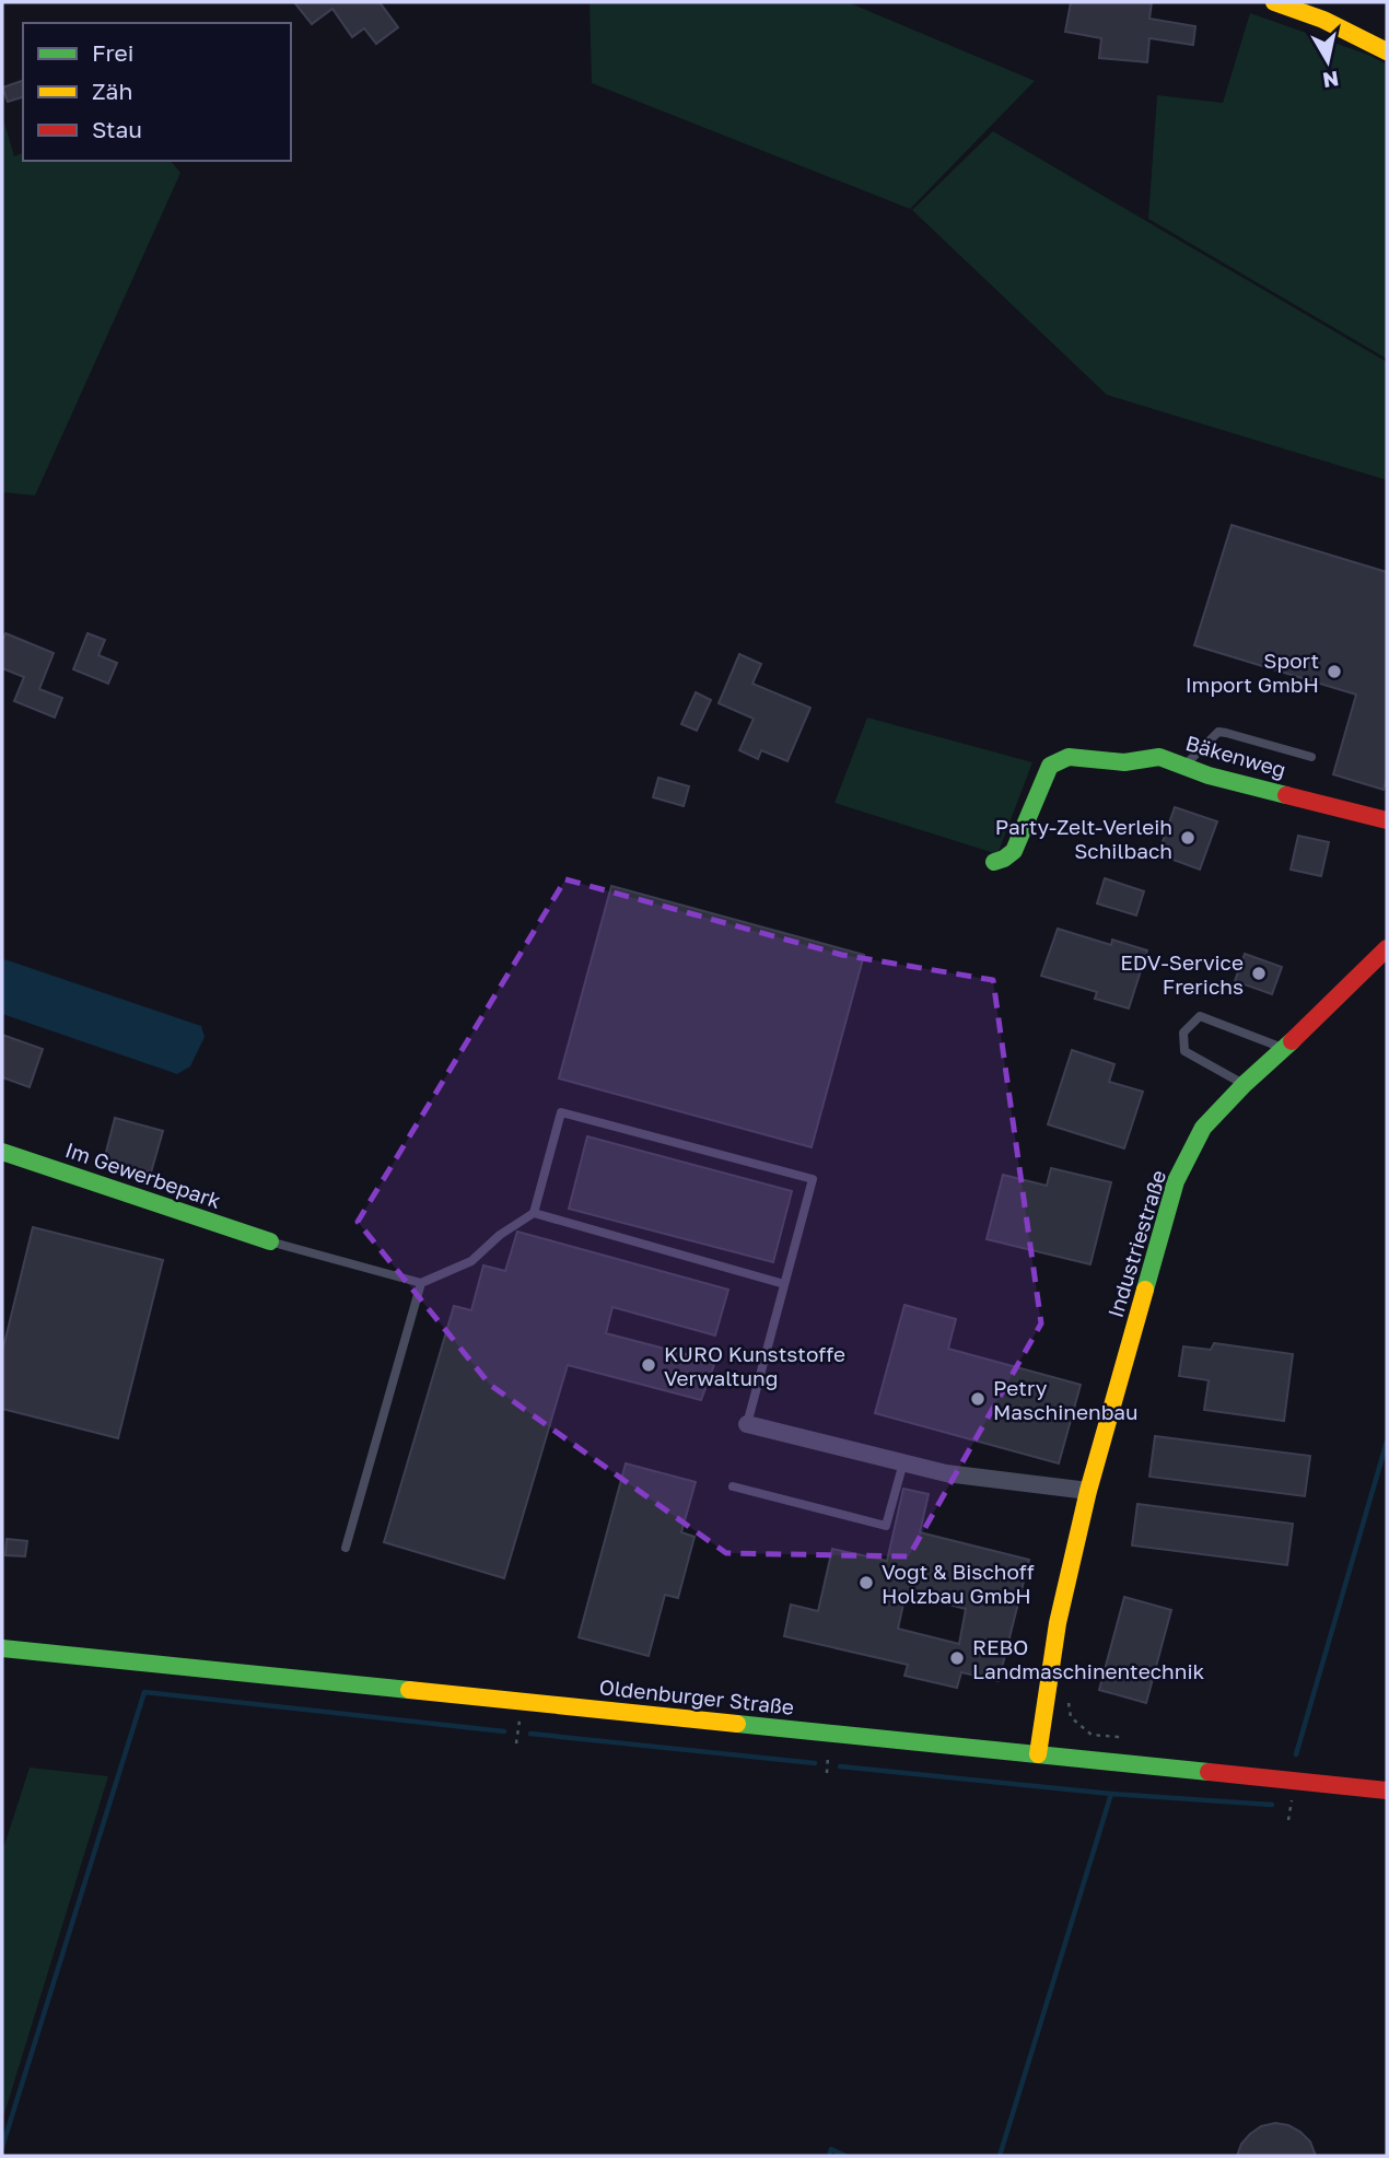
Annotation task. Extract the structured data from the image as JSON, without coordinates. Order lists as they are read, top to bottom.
{
  "streets": {
    "street": [
      "Bäkenweg",
      "Im Gewerbepark",
      "Industriestraße",
      "Oldenburger Straße"
    ]
  },
  "crossings": [
    ["Industriestraße", "Oldenburger Straße"]
  ],
  "places": [
    "Sport Import GmbH",
    "Party-Zelt-Verleih Schilbach",
    "EDV-Service Frerichs",
    "KURO Kunststoffe Verwaltung",
    "Petry Maschinenbau",
    "Vogt & Bischoff Holzbau GmbH",
    "REBO Landmaschinentechnik"
  ],
  "legend": ["Frei", "Zäh", "Stau"],
  "north": "bottom"
}
